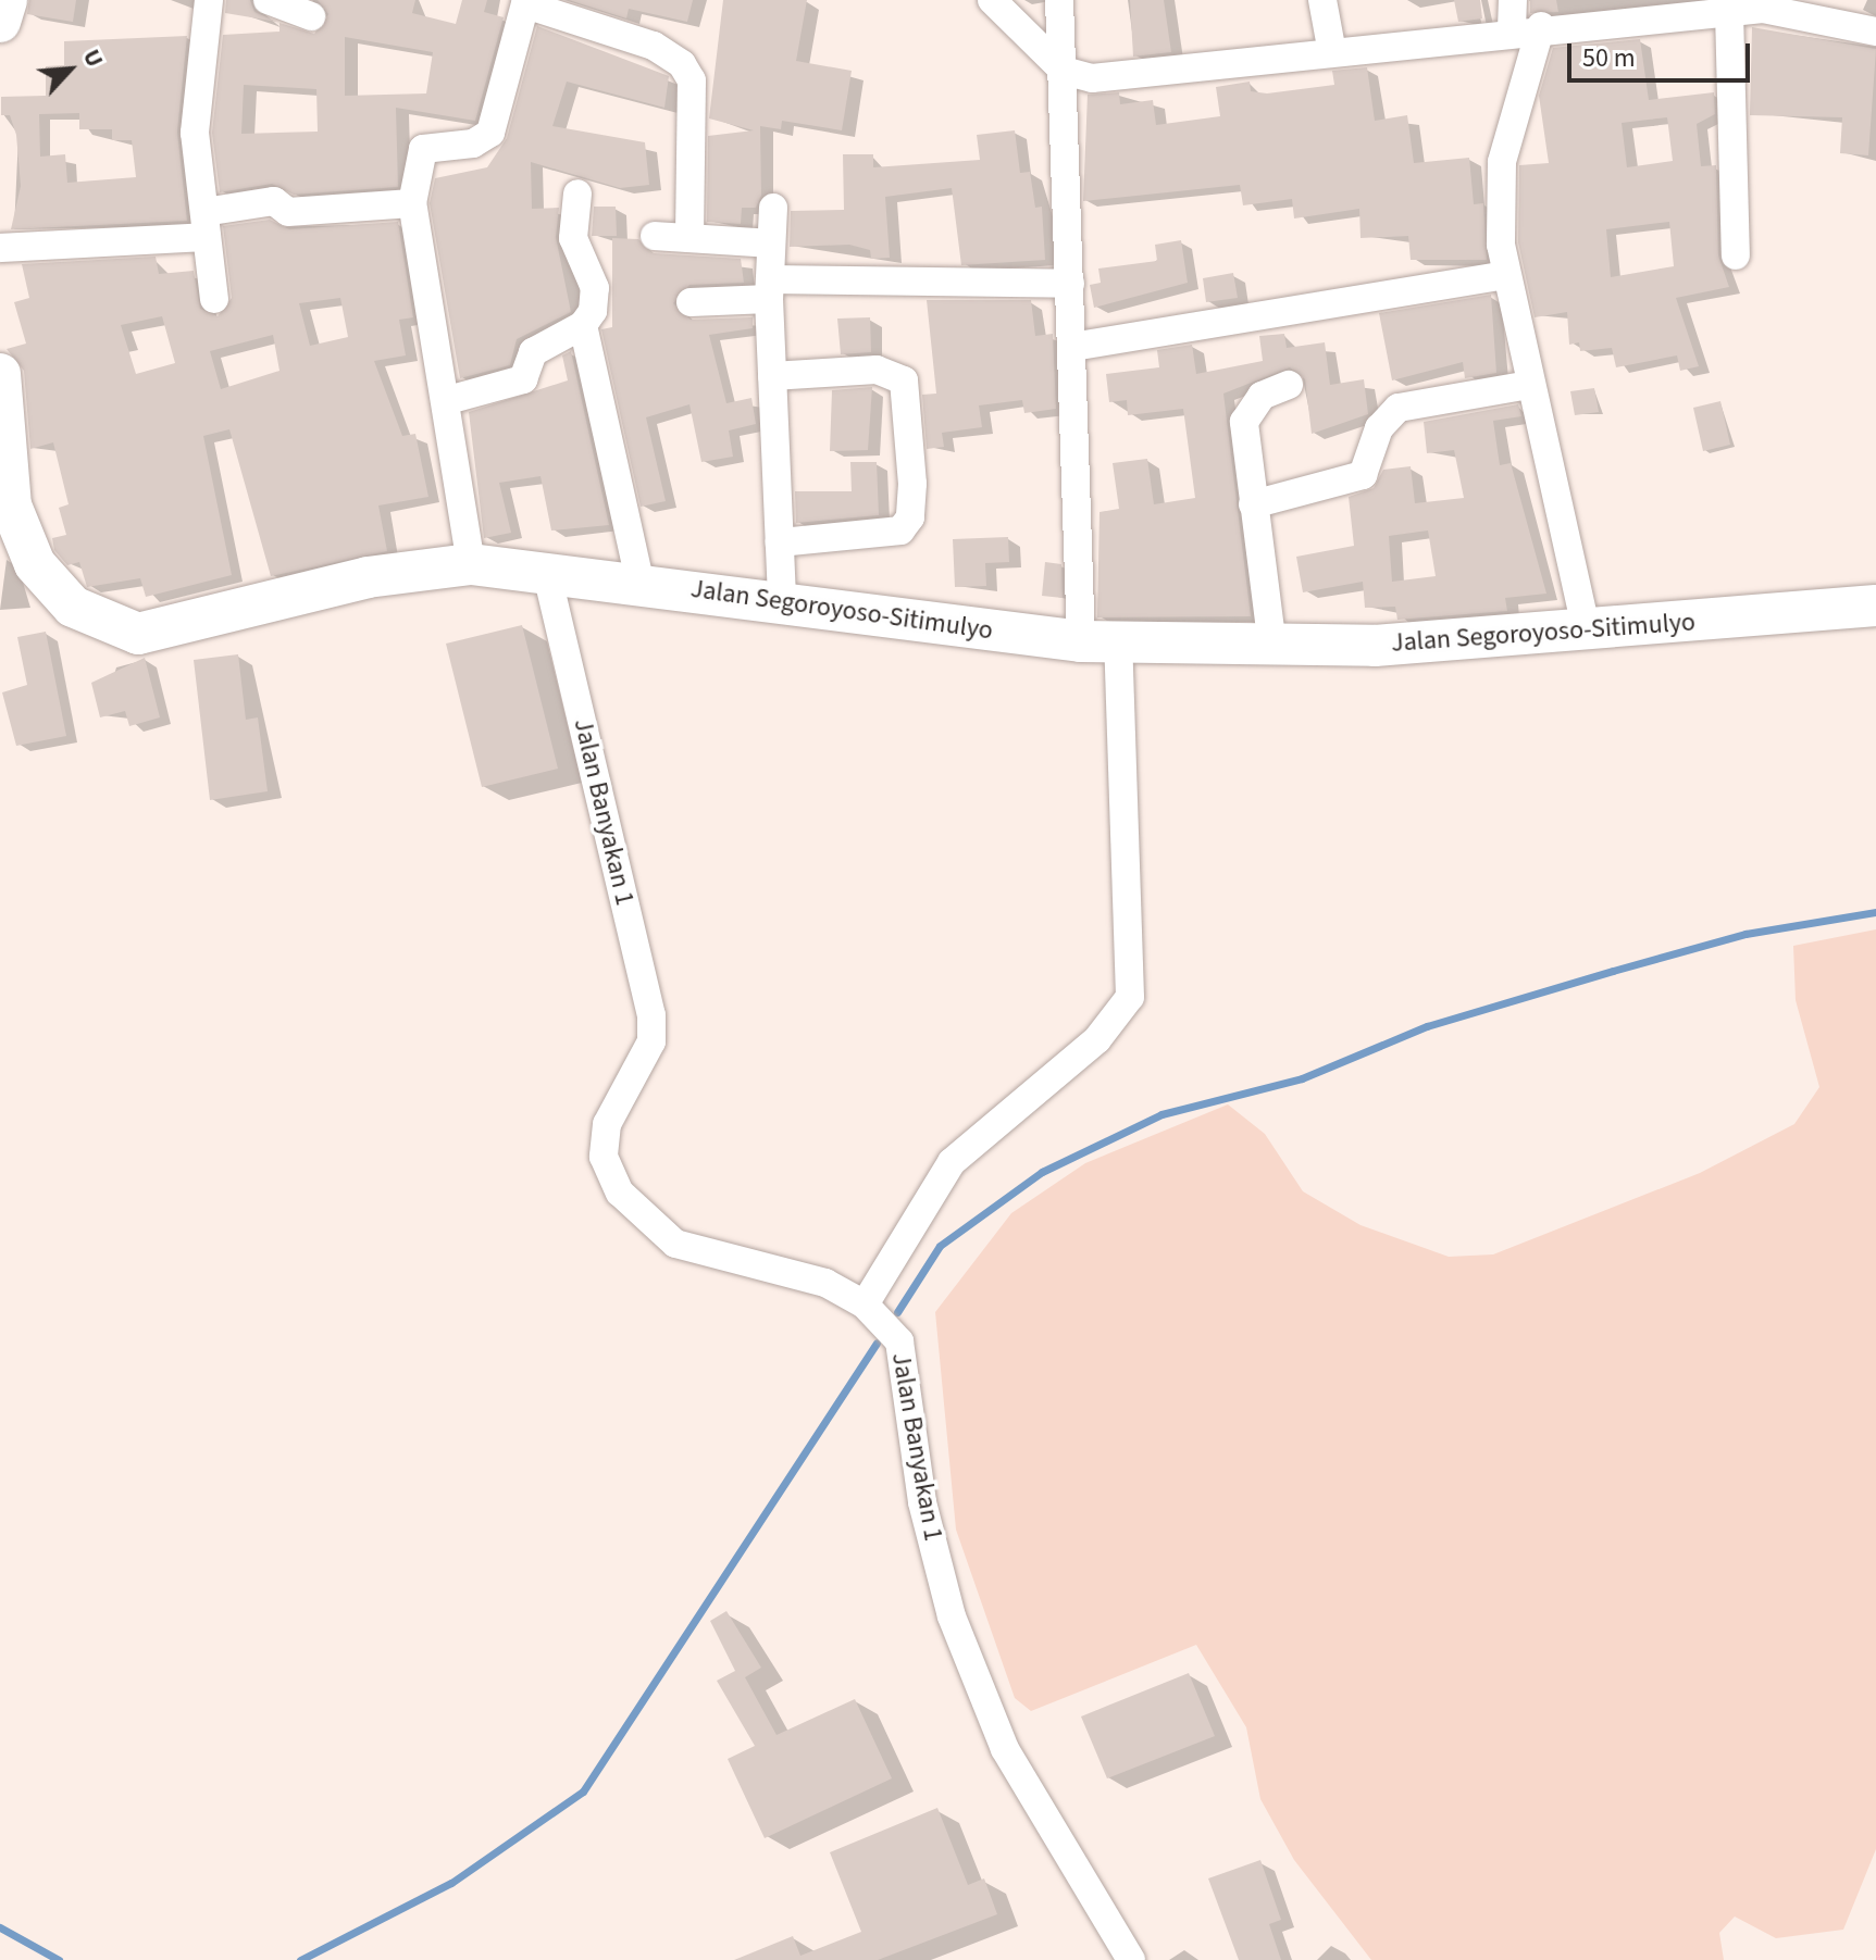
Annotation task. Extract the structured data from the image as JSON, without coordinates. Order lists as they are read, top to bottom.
{
  "streets": {
    "main road": ["Jalan Segoroyoso-Sitimulyo"],
    "street": ["Jalan Banyakan 1"]
  },
  "crossings": [
    ["Jalan Segoroyoso-Sitimulyo", "Jalan Banyakan 1"]
  ],
  "scale_bar": "50 m",
  "north": "top right"
}
